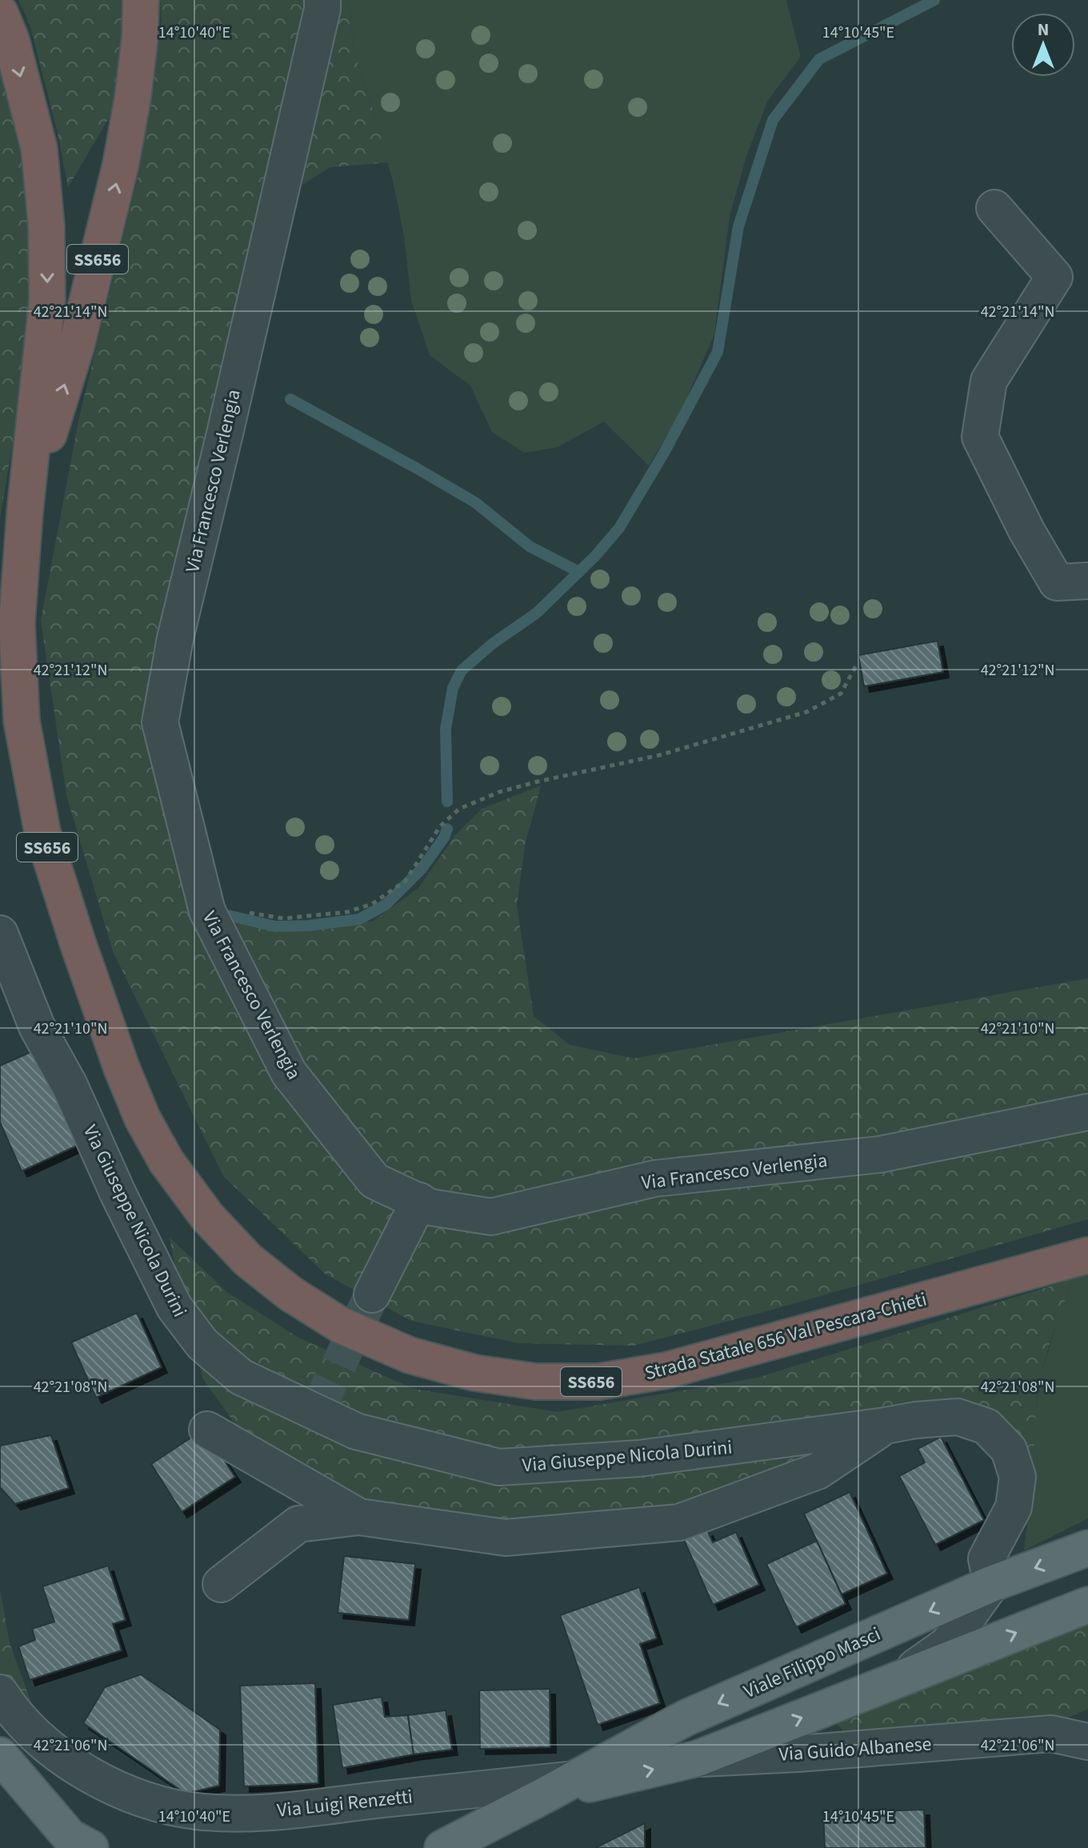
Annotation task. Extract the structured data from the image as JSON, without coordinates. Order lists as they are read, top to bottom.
{
  "streets": {
    "highway": ["SS656", "Strada Statale 656 Val Pescara-Chieti"],
    "main road": ["Viale Filippo Masci"],
    "street": [
      "Via Francesco Verlengia",
      "Via Giuseppe Nicola Durini",
      "Via Guido Albanese",
      "Via Luigi Renzetti"
    ]
  },
  "crossings": [
    ["Via Giuseppe Nicola Durini", "Viale Filippo Masci"],
    ["Viale Filippo Masci", "Via Guido Albanese"],
    ["Viale Filippo Masci", "Via Luigi Renzetti"]
  ],
  "north": "top",
  "coordinates": [
    "14°10'40\"E",
    "14°10'45\"E",
    "42°21'14\"N",
    "42°21'12\"N",
    "42°21'10\"N",
    "42°21'08\"N",
    "42°21'06\"N"
  ]
}
